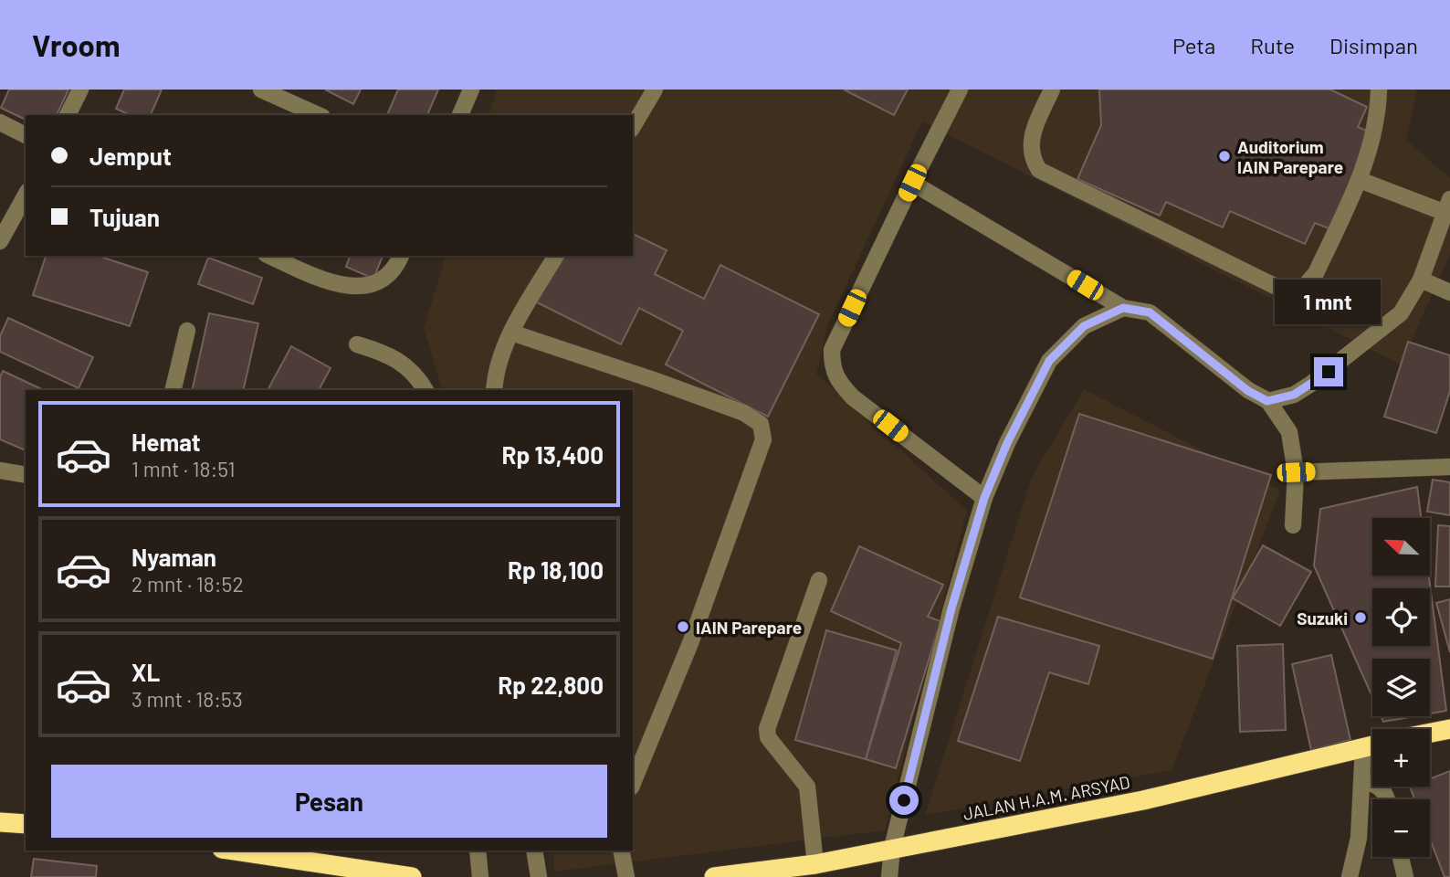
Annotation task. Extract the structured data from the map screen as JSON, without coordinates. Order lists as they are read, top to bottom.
{
  "streets": {
    "highway": ["JALAN H.A.M. ARSYAD"]
  },
  "places": ["Auditorium IAIN Parepare", "Suzuki", "IAIN Parepare"],
  "north": "top left",
  "page": {
    "header": "Vroom",
    "nav": ["Peta", "Rute", "Disimpan"],
    "banner": ["Jemput", "Tujuan"],
    "bubble": "1 mnt",
    "list": [
      {
        "name": "Hemat",
        "note": "1 mnt · 18:51",
        "value": "Rp 13,400"
      },
      {
        "name": "Nyaman",
        "note": "2 mnt · 18:52",
        "value": "Rp 18,100"
      },
      {
        "name": "XL",
        "note": "3 mnt · 18:53",
        "value": "Rp 22,800"
      }
    ],
    "map_buttons": ["+", "−"],
    "buttons": "Pesan"
  }
}
